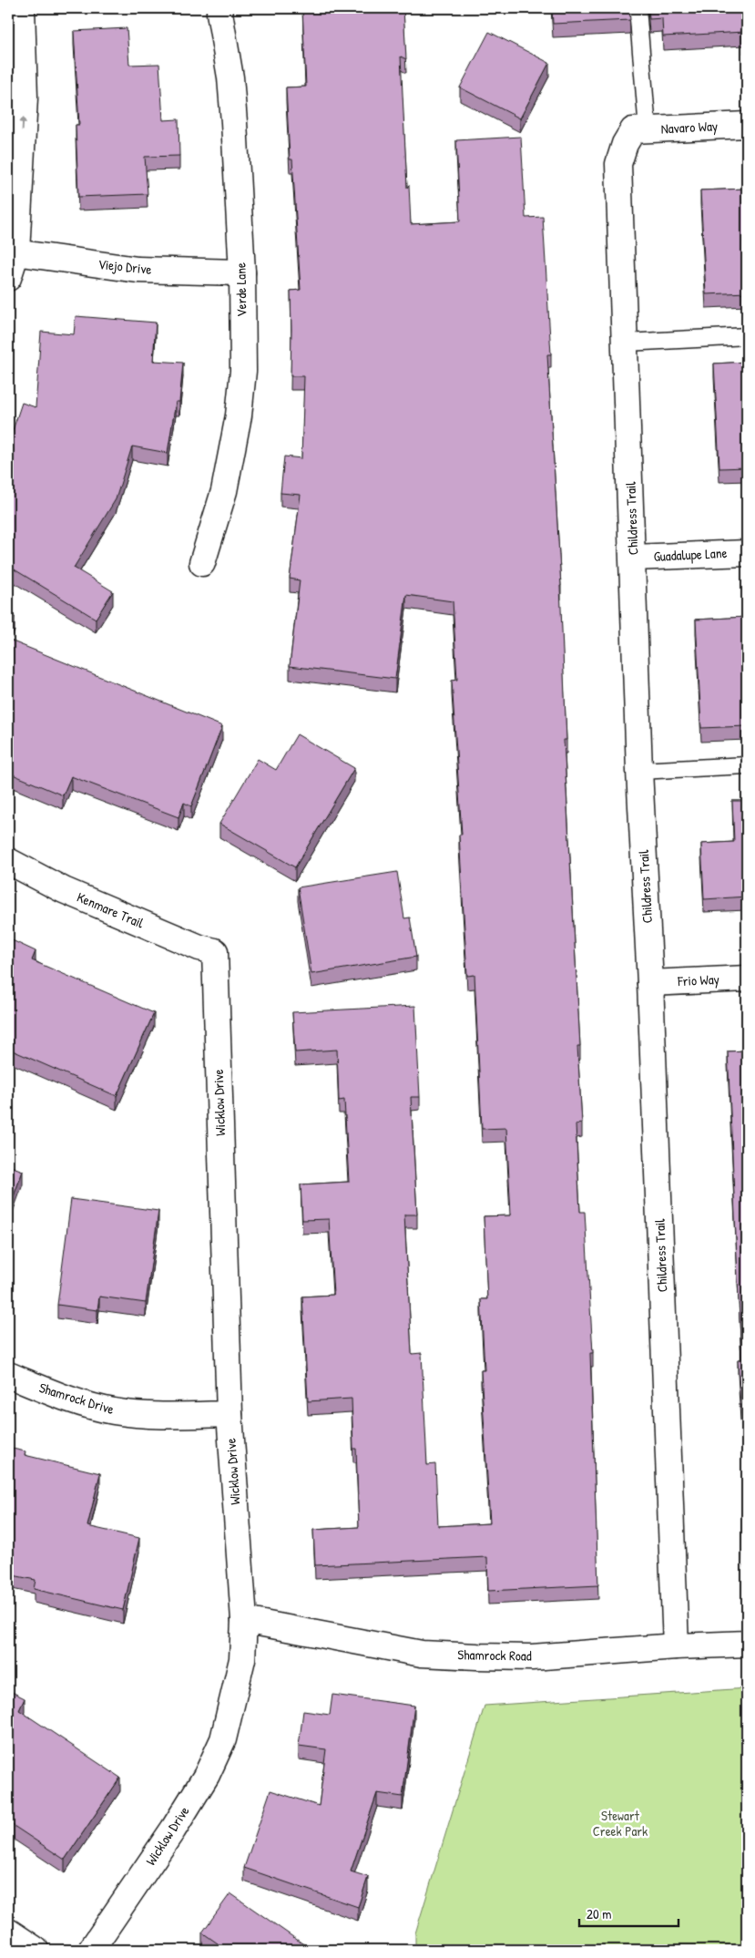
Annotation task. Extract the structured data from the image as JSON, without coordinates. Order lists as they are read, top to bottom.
{
  "streets": {
    "street": [
      "Navaro Way",
      "Viejo Drive",
      "Verde Lane",
      "Childress Trail",
      "Guadalupe Lane",
      "Kenmare Trail",
      "Frio Way",
      "Wicklow Drive",
      "Shamrock Drive",
      "Shamrock Road"
    ]
  },
  "crossings": [
    ["Navaro Way", "Childress Trail"],
    ["Viejo Drive", "Verde Lane"],
    ["Childress Trail", "Guadalupe Lane"],
    ["Childress Trail", "Frio Way"],
    ["Childress Trail", "Shamrock Road"],
    ["Kenmare Trail", "Wicklow Drive"],
    ["Wicklow Drive", "Shamrock Drive"],
    ["Wicklow Drive", "Shamrock Road"]
  ],
  "parks": ["Stewart Creek Park"],
  "scale_bar": "20 m"
}
